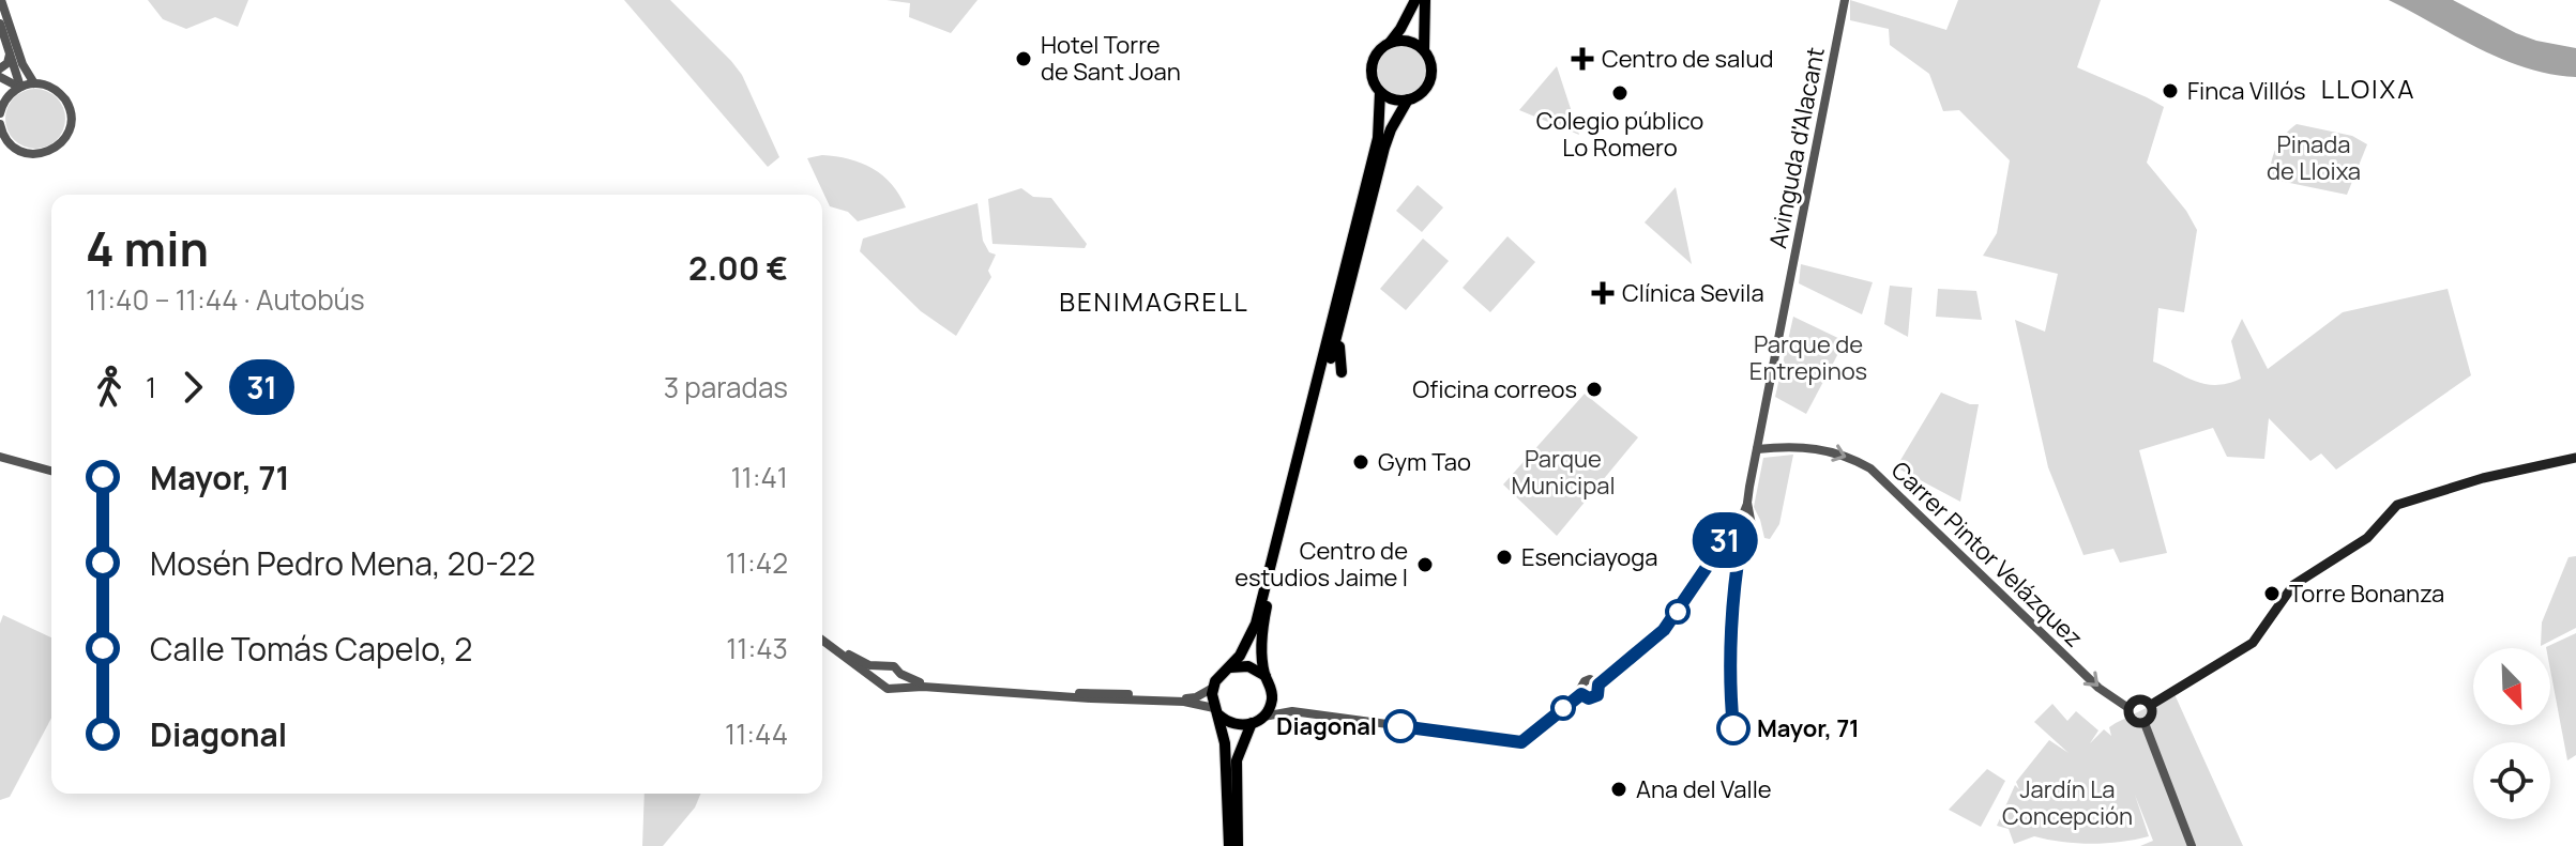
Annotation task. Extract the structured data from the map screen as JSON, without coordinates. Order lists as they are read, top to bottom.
{
  "streets": {
    "street": ["Avinguda d'Alacant", "Carrer Pintor Velázquez"]
  },
  "crossings": [
    ["Avinguda d'Alacant", "Carrer Pintor Velázquez"]
  ],
  "one_way": ["Carrer Pintor Velázquez"],
  "districts": ["LLOIXA", "BENIMAGRELL"],
  "parks": [
    "Pinada de Lloixa",
    "Parque de Entrepinos",
    "Parque Municipal",
    "Jardín La Concepción"
  ],
  "places": {
    "other": [
      "Hotel Torre de Sant Joan",
      "Finca Villós",
      "Colegio público Lo Romero",
      "Oficina correos",
      "Gym Tao",
      "Esenciayoga",
      "Centro de estudios Jaime I",
      "Torre Bonanza",
      "Diagonal",
      "Mayor, 71",
      "Ana del Valle"
    ],
    "health": ["Centro de salud", "Clínica Sevila"]
  },
  "lines": ["bus line 31"],
  "north": "bottom right",
  "page": {
    "on_map": "31",
    "heading": ["4 min", "11:40 – 11:44 · Autobús", "2.00 €"],
    "legs": ["1", "31", "3 paradas"],
    "list": [
      {
        "name": "Mayor, 71",
        "value": "11:41"
      },
      {
        "name": "Mosén Pedro Mena, 20-22",
        "value": "11:42"
      },
      {
        "name": "Calle Tomás Capelo, 2",
        "value": "11:43"
      },
      {
        "name": "Diagonal",
        "value": "11:44"
      }
    ]
  }
}
